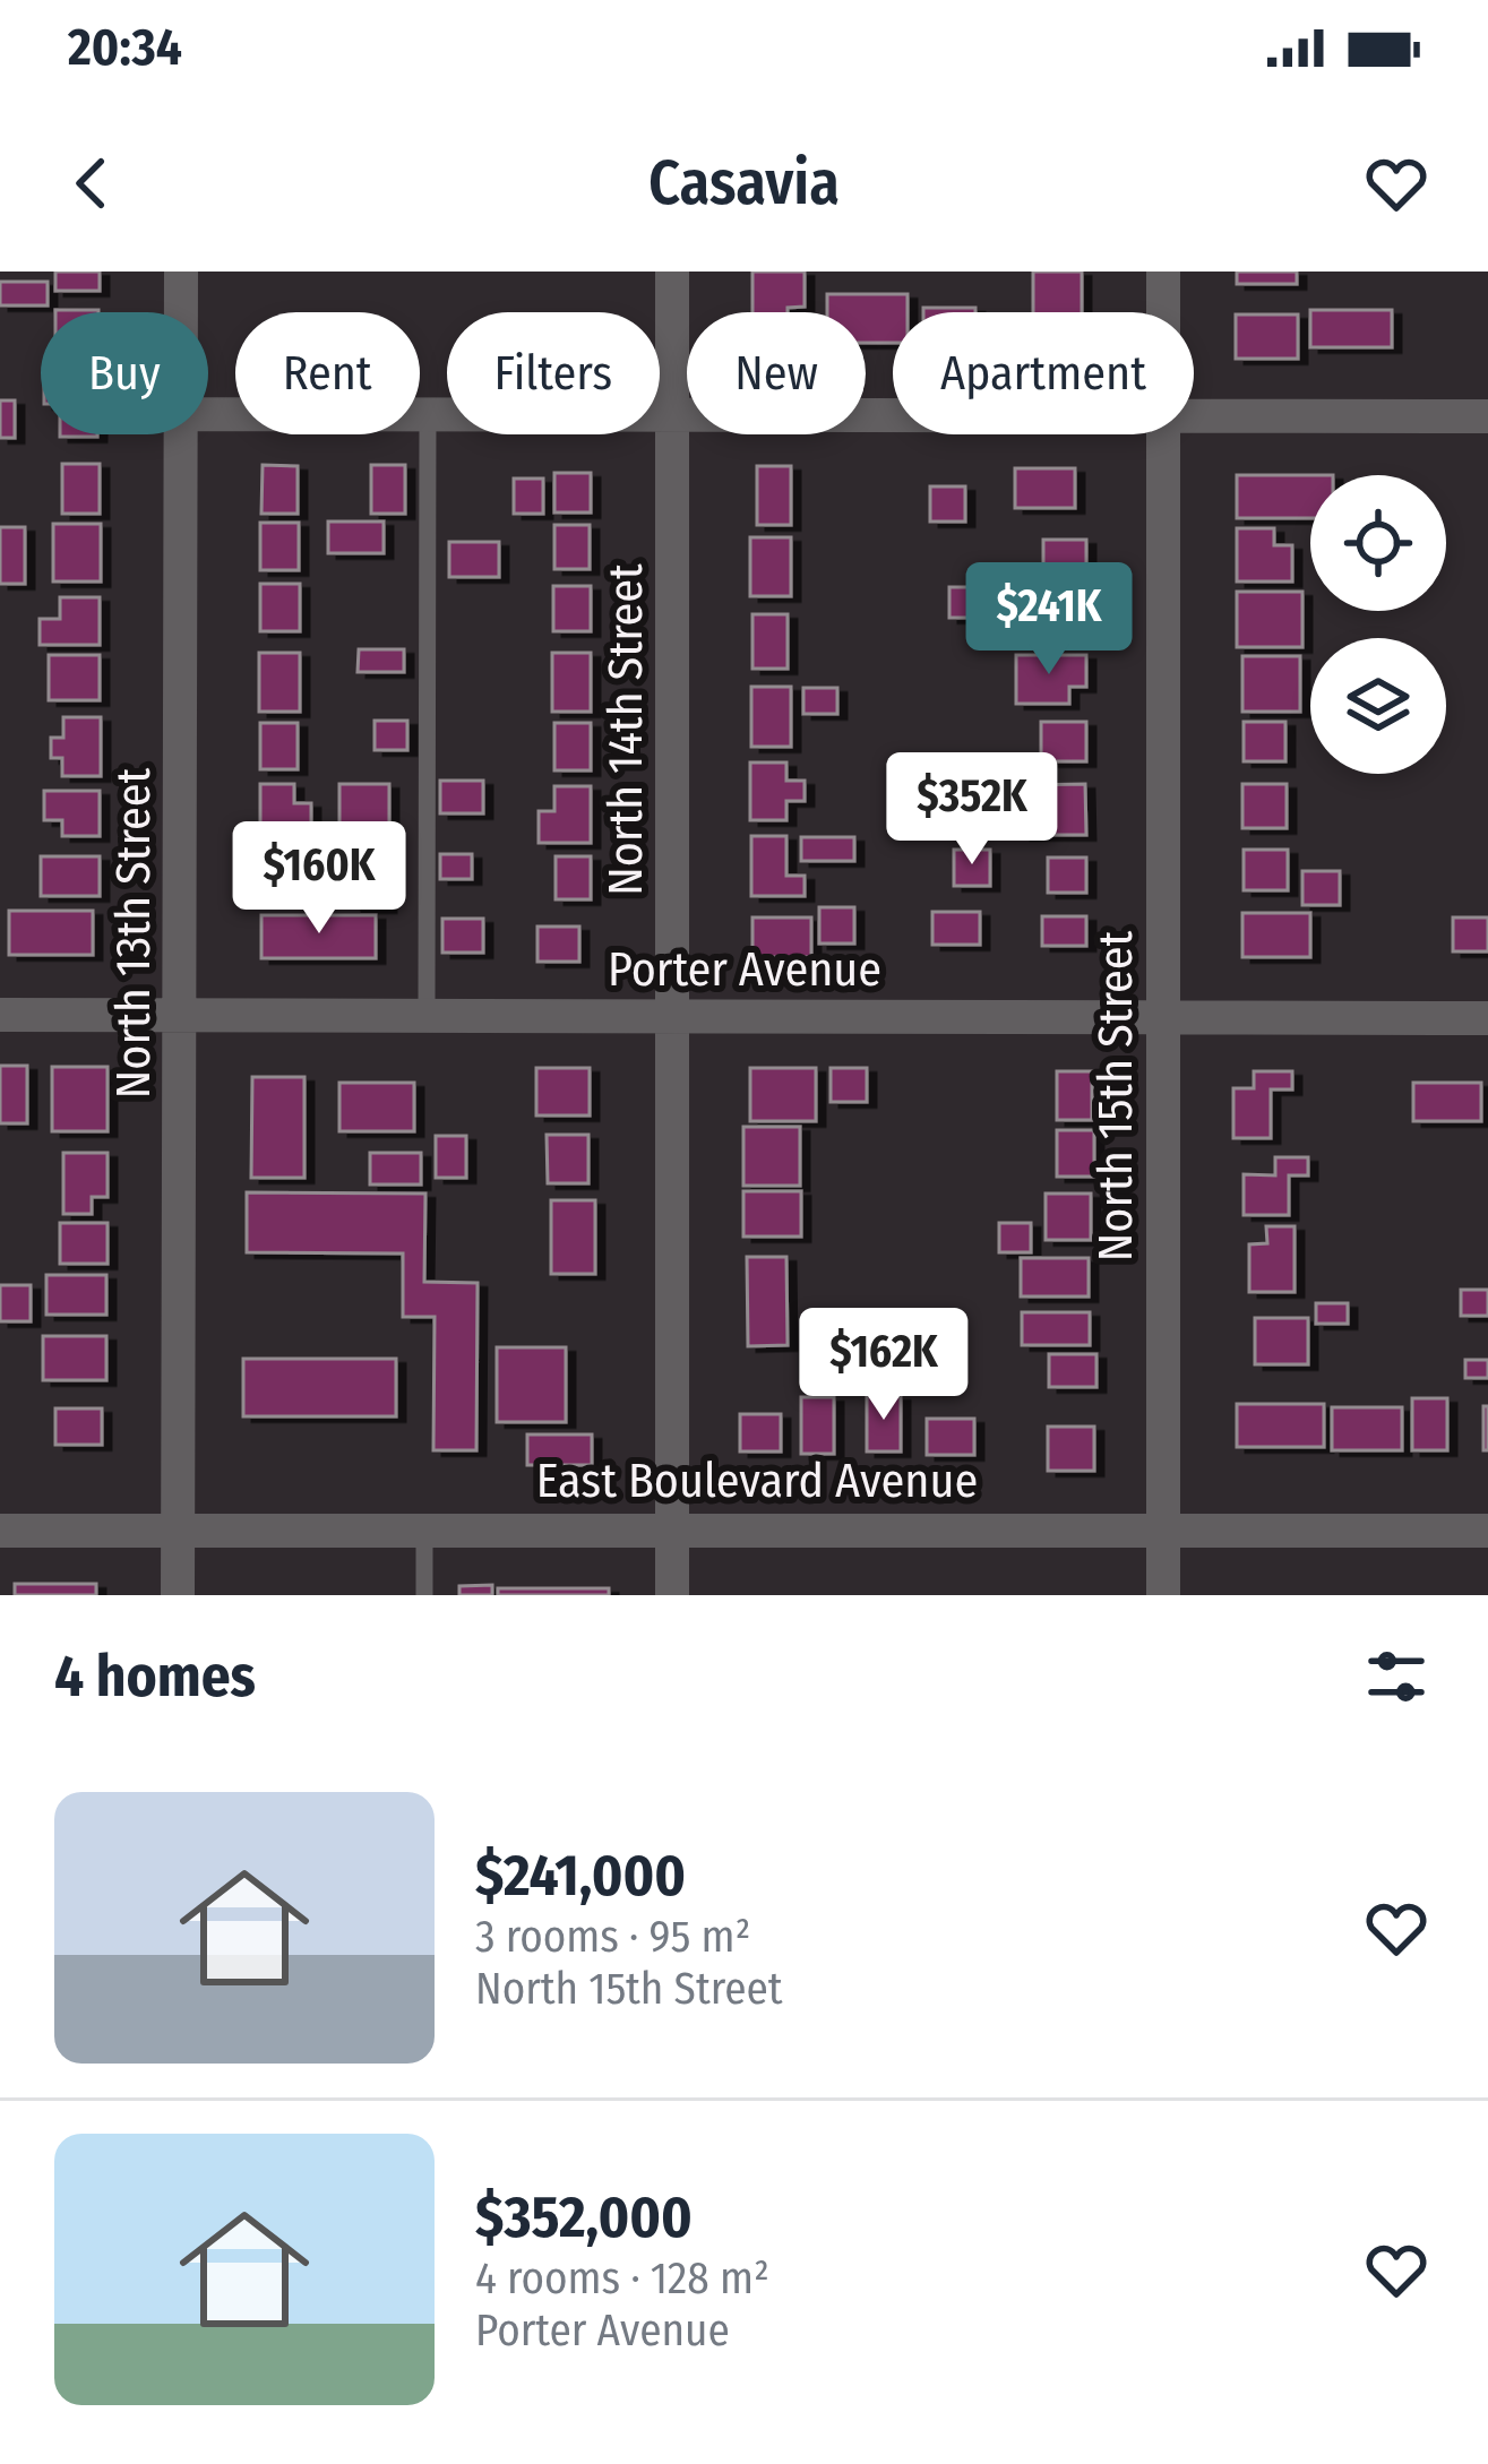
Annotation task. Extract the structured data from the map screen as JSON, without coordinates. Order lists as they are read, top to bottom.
{
  "streets": {
    "street": [
      "North 14th Street",
      "North 13th Street",
      "Porter Avenue",
      "North 15th Street",
      "East Boulevard Avenue"
    ]
  },
  "crossings": [
    ["North 14th Street", "Porter Avenue"],
    ["North 14th Street", "East Boulevard Avenue"],
    ["North 13th Street", "Porter Avenue"],
    ["North 13th Street", "East Boulevard Avenue"],
    ["Porter Avenue", "North 15th Street"],
    ["North 15th Street", "East Boulevard Avenue"]
  ],
  "page": {
    "status": "20:34",
    "header": "Casavia",
    "chip": [
      "Buy",
      "Rent",
      "Filters",
      "New",
      "Apartment"
    ],
    "price": [
      "$241K",
      "$352K",
      "$160K",
      "$162K"
    ],
    "heading": "4 homes",
    "list": [
      {
        "name": "$241,000",
        "note": "3 rooms · 95 m² · North 15th Street"
      },
      {
        "name": "$352,000",
        "note": "4 rooms · 128 m² · Porter Avenue"
      }
    ]
  }
}
